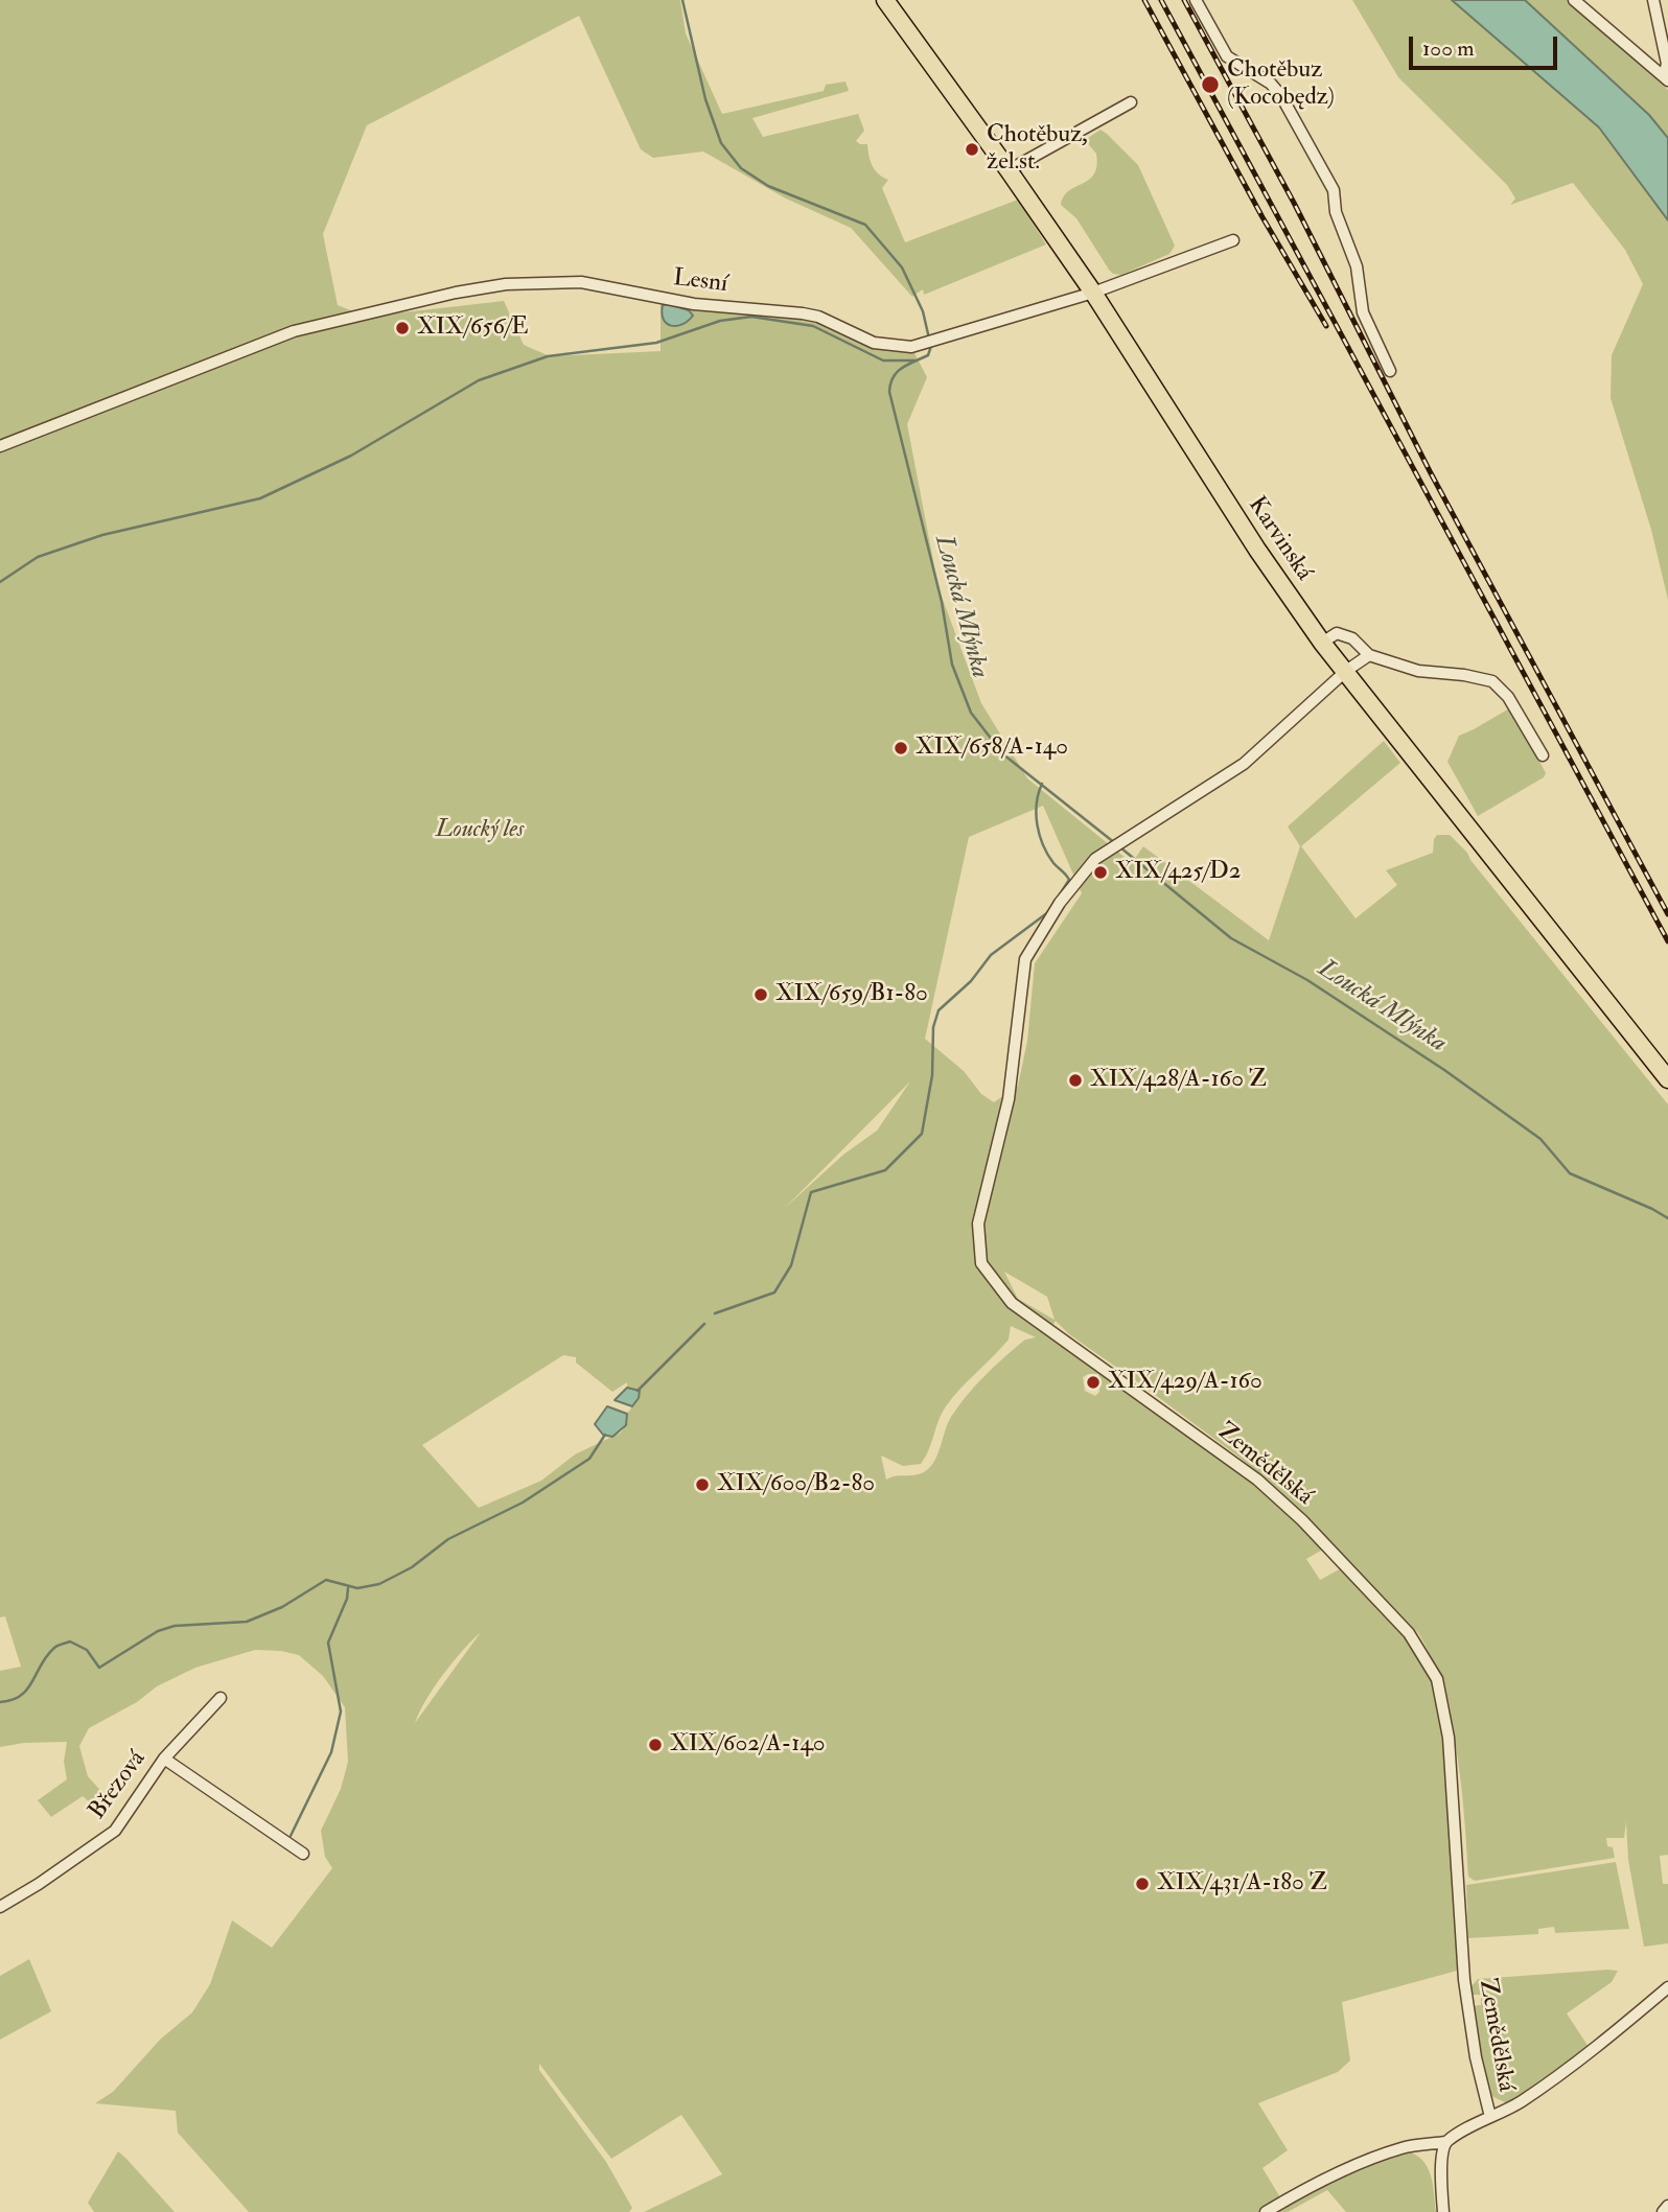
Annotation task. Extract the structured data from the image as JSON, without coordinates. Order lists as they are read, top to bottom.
{
  "streets": {
    "main road": ["Karvinská"],
    "street": ["Lesní", "Zemědělská", "Březová"]
  },
  "crossings": [
    ["Lesní", "Karvinská"],
    ["Karvinská", "Zemědělská"]
  ],
  "water": ["Loucká Mlýnka"],
  "parks": ["Loucký les"],
  "places": [
    "Chotěbuz (Kocobędz)",
    "Chotěbuz, žel.st.",
    "XIX/656/E",
    "XIX/658/A-140",
    "XIX/425/D2",
    "XIX/659/B1-80",
    "XIX/428/A-160 Z",
    "XIX/429/A-160",
    "XIX/600/B2-80",
    "XIX/602/A-140",
    "XIX/431/A-180 Z"
  ],
  "scale_bar": "100 m"
}
